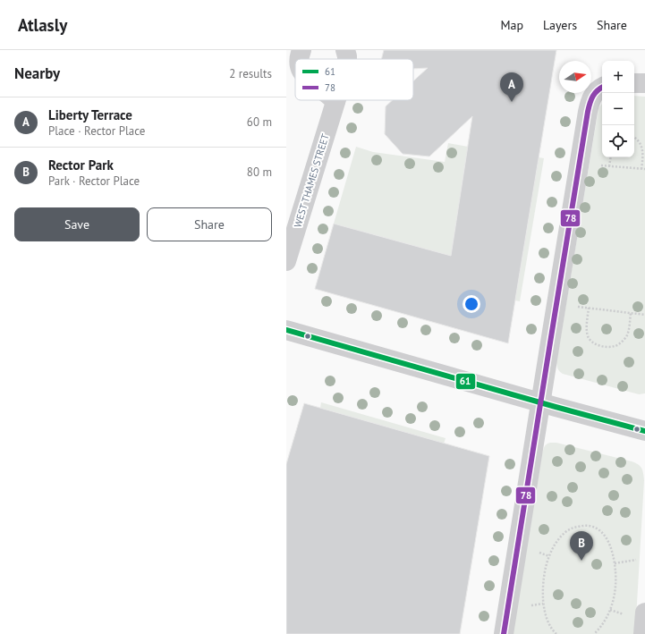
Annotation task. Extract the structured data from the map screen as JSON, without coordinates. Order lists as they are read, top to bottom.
{
  "streets": {
    "street": ["WEST THAMES STREET"]
  },
  "lines": ["transit line 78", "transit line 61"],
  "legend": ["61", "78"],
  "north": "right",
  "page": {
    "header": "Atlasly",
    "nav": ["Map", "Layers", "Share"],
    "heading": ["Nearby", "2 results"],
    "map_buttons": ["+", "−"],
    "pins": ["A", "B"],
    "list": [
      {
        "mark": "A",
        "name": "Liberty Terrace",
        "note": "Place · Rector Place",
        "value": "60 m"
      },
      {
        "mark": "B",
        "name": "Rector Park",
        "note": "Park · Rector Place",
        "value": "80 m"
      }
    ],
    "buttons": ["Save", "Share"]
  }
}
